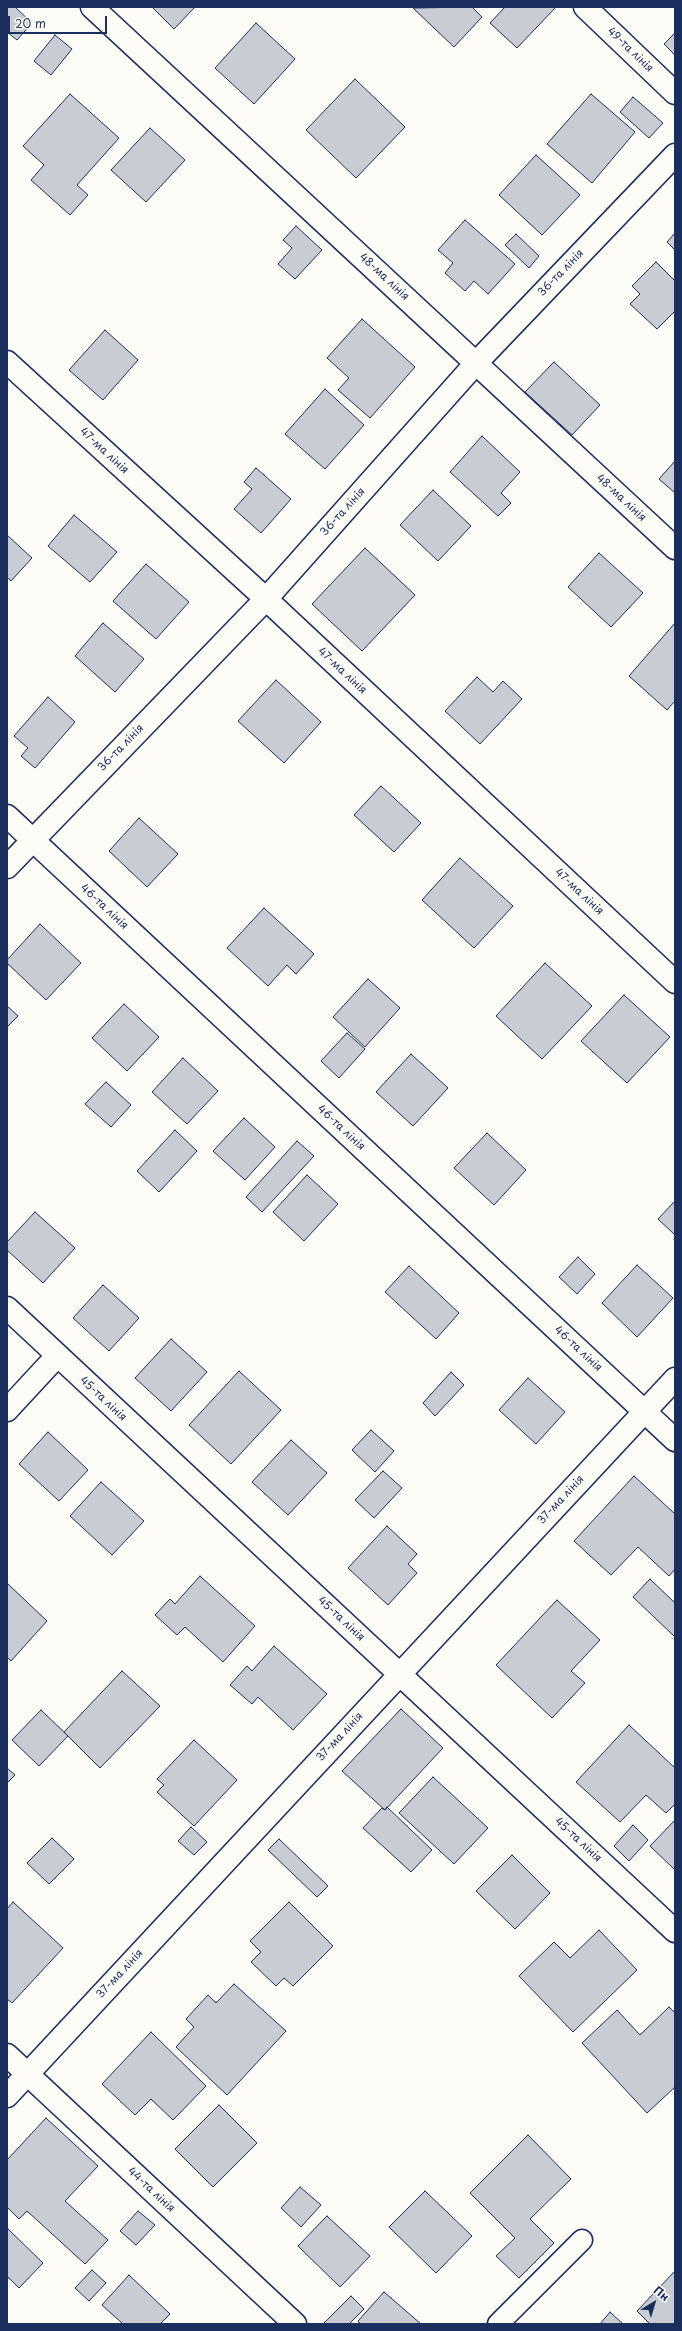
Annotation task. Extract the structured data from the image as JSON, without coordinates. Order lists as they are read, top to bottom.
{
  "streets": {
    "street": [
      "49-та лінія",
      "36-та лінія",
      "48-ма лінія",
      "47-ма лінія",
      "46-та лінія",
      "45-та лінія",
      "37-ма лінія",
      "44-та лінія"
    ]
  },
  "crossings": [
    ["36-та лінія", "48-ма лінія"],
    ["36-та лінія", "47-ма лінія"],
    ["36-та лінія", "46-та лінія"],
    ["46-та лінія", "37-ма лінія"],
    ["45-та лінія", "37-ма лінія"],
    ["37-ма лінія", "44-та лінія"]
  ],
  "scale_bar": "20 m",
  "north": "top right"
}
